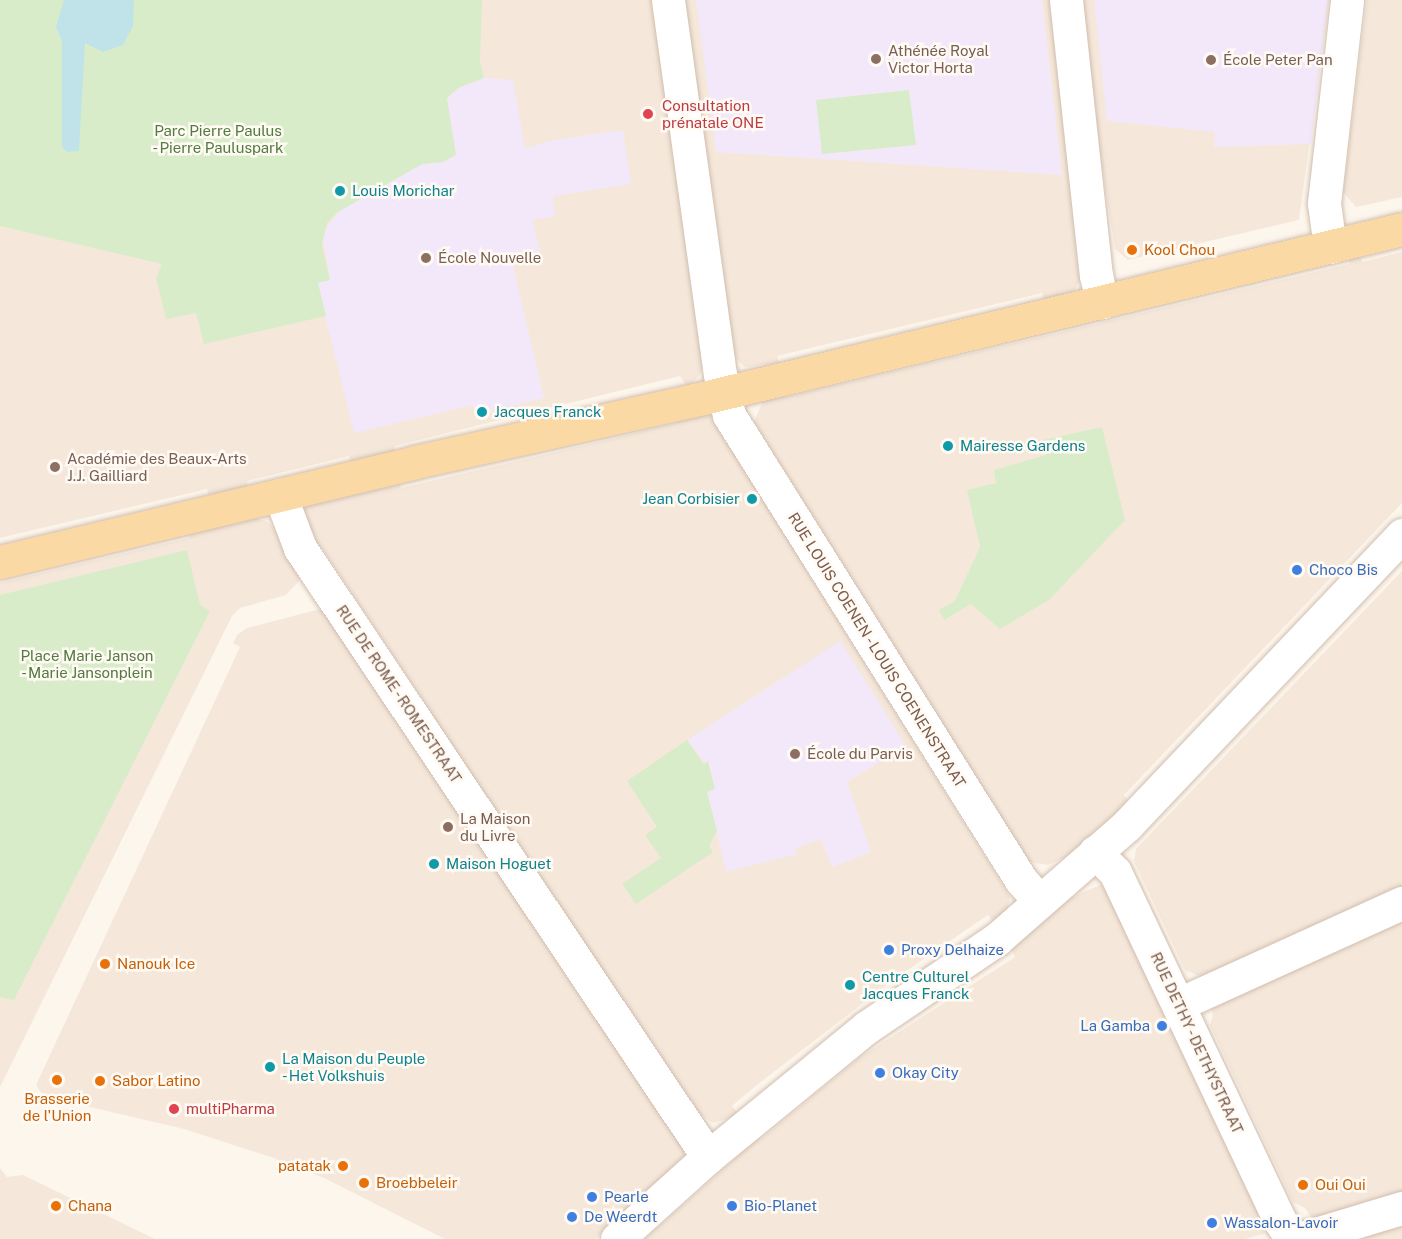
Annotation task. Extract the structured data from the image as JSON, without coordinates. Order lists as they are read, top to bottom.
{
  "streets": {
    "street": ["RUE LOUIS COENEN - LOUIS COENENSTRAAT", "RUE DE ROME - ROMESTRAAT", "RUE DETHY - DETHYSTRAAT"]
  },
  "parks": ["Parc Pierre Paulus - Pierre Pauluspark", "Place Marie Janson - Marie Jansonplein"],
  "places": [
    "Athénée Royal Victor Horta",
    "École Peter Pan",
    "Consultation prénatale ONE",
    "Louis Morichar",
    "Kool Chou",
    "École Nouvelle",
    "Jacques Franck",
    "Mairesse Gardens",
    "Académie des Beaux-Arts J.J. Gailliard",
    "Jean Corbisier",
    "Choco Bis",
    "École du Parvis",
    "La Maison du Livre",
    "Maison Hoguet",
    "Proxy Delhaize",
    "Nanouk Ice",
    "Centre Culturel Jacques Franck",
    "La Gamba",
    "La Maison du Peuple - Het Volkshuis",
    "Okay City",
    "Brasserie de l'Union",
    "Sabor Latino",
    "multiPharma",
    "patatak",
    "Broebbeleir",
    "Oui Oui",
    "Pearle",
    "Chana",
    "Bio-Planet",
    "De Weerdt",
    "Wassalon-Lavoir"
  ]
}
